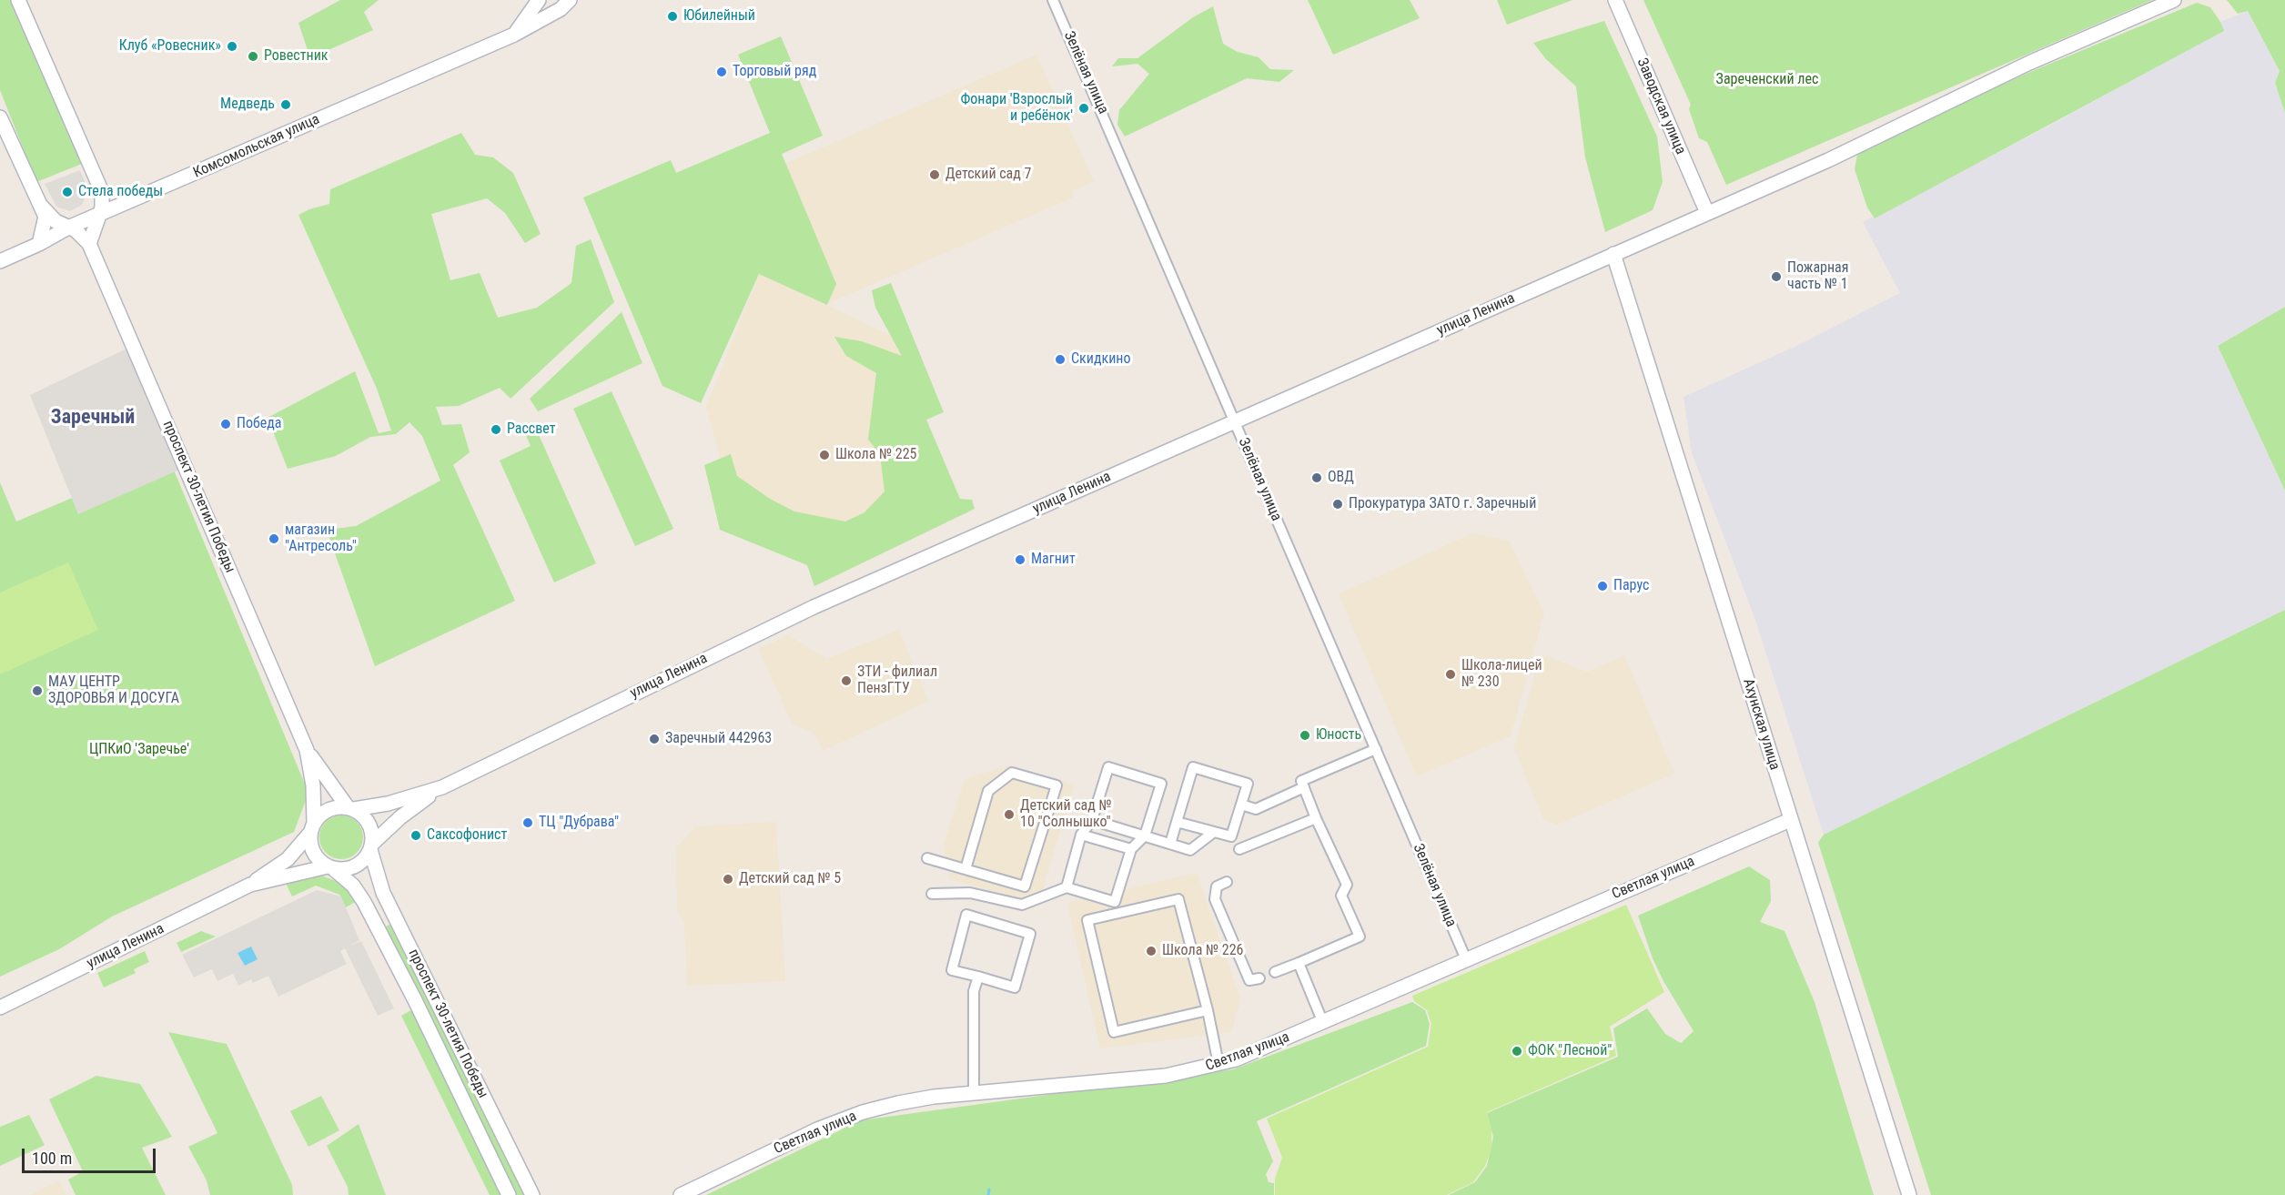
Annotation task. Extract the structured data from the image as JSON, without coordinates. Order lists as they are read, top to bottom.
{
  "streets": {
    "main road": [
      "Заводская улица",
      "Комсомольская улица",
      "улица Ленина",
      "проспект 30-летия Победы",
      "Ахунская улица",
      "Светлая улица"
    ],
    "street": ["Зелёная улица"]
  },
  "crossings": [
    ["Зелёная улица", "улица Ленина"],
    ["Зелёная улица", "Светлая улица"],
    ["Заводская улица", "улица Ленина"],
    ["Комсомольская улица", "проспект 30-летия Победы"],
    ["улица Ленина", "проспект 30-летия Победы"],
    ["улица Ленина", "Ахунская улица"],
    ["Ахунская улица", "Светлая улица"]
  ],
  "districts": ["Заречный"],
  "parks": ["Зареченский лес", "ЦПКиО 'Заречье'"],
  "places": [
    "Юбилейный",
    "Клуб «Ровесник»",
    "Ровестник",
    "Торговый ряд",
    "Медведь",
    "Фонари 'Взрослый и ребёнок'",
    "Детский сад 7",
    "Стела победы",
    "Пожарная часть № 1",
    "Скидкино",
    "Победа",
    "Рассвет",
    "Школа № 225",
    "ОВД",
    "Прокуратура ЗАТО г. Заречный",
    "магазин \"Антресоль\"",
    "Магнит",
    "Парус",
    "Школа-лицей № 230",
    "ЗТИ - филиал ПензГТУ",
    "МАУ ЦЕНТР ЗДОРОВЬЯ И ДОСУГА",
    "Юность",
    "Заречный 442963",
    "Детский сад № 10 \"Солнышко\"",
    "ТЦ \"Дубрава\"",
    "Саксофонист",
    "Детский сад № 5",
    "Школа № 226",
    "ФОК \"Лесной\""
  ],
  "scale_bar": "100 m"
}
